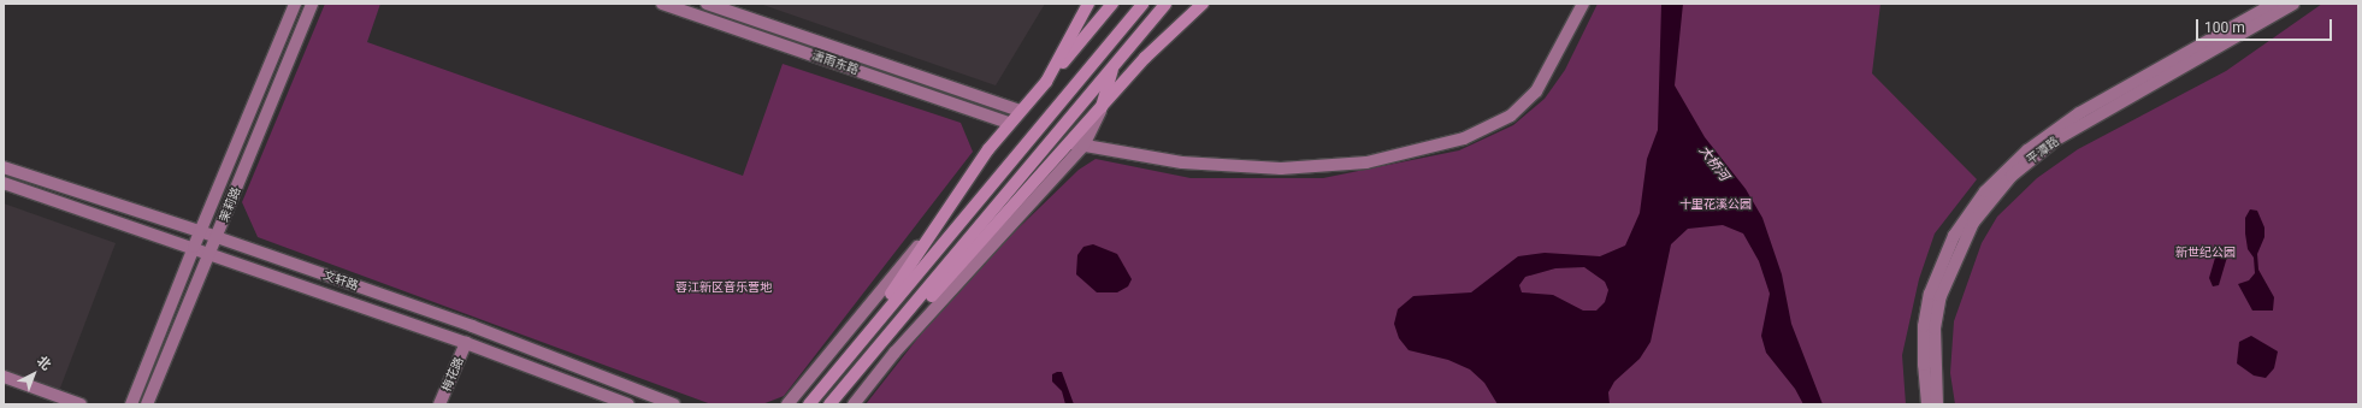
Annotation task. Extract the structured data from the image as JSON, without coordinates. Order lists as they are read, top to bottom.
{
  "streets": {
    "main road": [
      "潇雨东路",
      "平潭路",
      "茉莉路",
      "文轩路",
      "梅花路"
    ]
  },
  "crossings": [
    ["茉莉路", "文轩路"],
    ["文轩路", "梅花路"]
  ],
  "water": ["大桥河"],
  "parks": ["十里花溪公园", "新世纪公园", "蓉江新区音乐营地"],
  "scale_bar": "100 m",
  "north": "top right"
}
